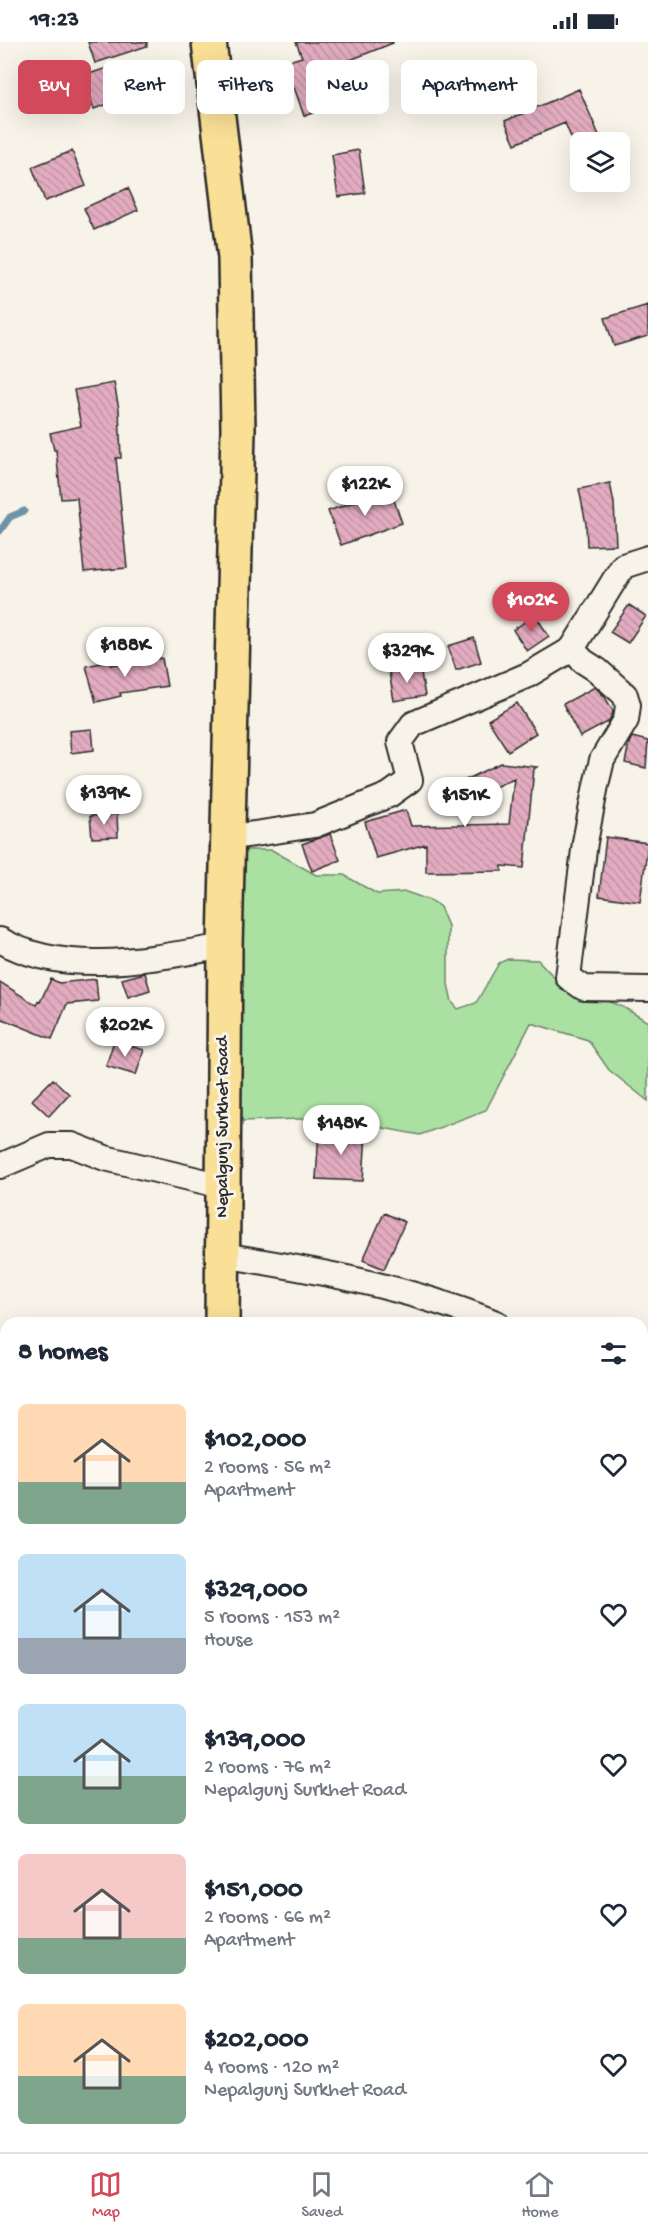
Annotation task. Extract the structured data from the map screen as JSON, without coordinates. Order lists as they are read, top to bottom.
{
  "streets": {
    "main road": ["Nepalgunj Surkhet Road"]
  },
  "page": {
    "status": "19:23",
    "chip": [
      "Buy",
      "Rent",
      "Filters",
      "New",
      "Apartment"
    ],
    "price": [
      "$122K",
      "$102K",
      "$188K",
      "$329K",
      "$139K",
      "$151K",
      "$202K",
      "$148K"
    ],
    "heading": "8 homes",
    "list": [
      {
        "name": "$102,000",
        "note": "2 rooms · 56 m² · Apartment"
      },
      {
        "name": "$329,000",
        "note": "5 rooms · 153 m² · House"
      },
      {
        "name": "$139,000",
        "note": "2 rooms · 76 m² · Nepalgunj Surkhet Road"
      },
      {
        "name": "$151,000",
        "note": "2 rooms · 66 m² · Apartment"
      },
      {
        "name": "$202,000",
        "note": "4 rooms · 120 m² · Nepalgunj Surkhet Road"
      }
    ],
    "tabs": ["Map", "Saved", "Home"]
  }
}
